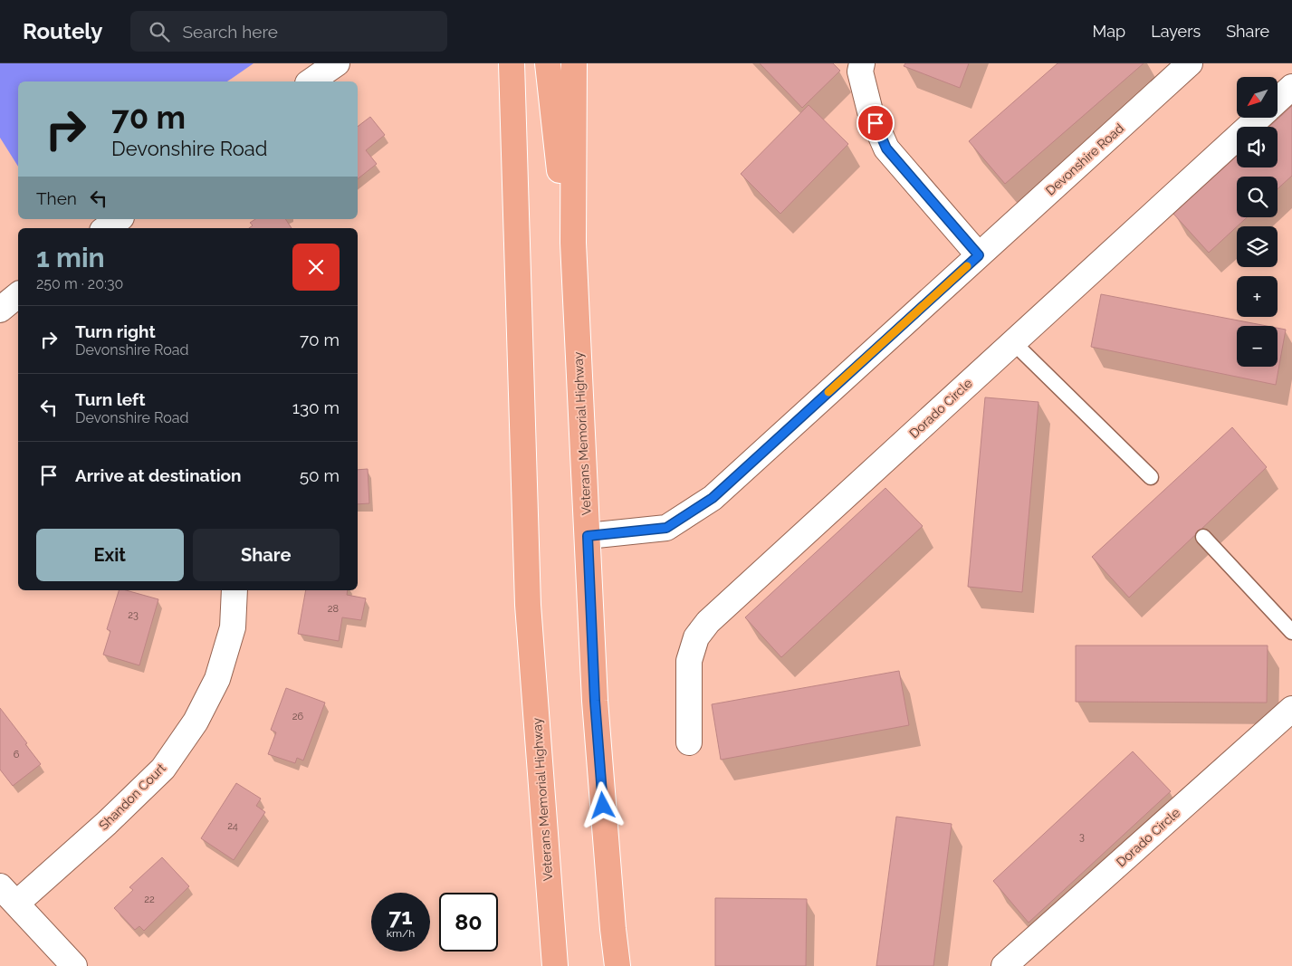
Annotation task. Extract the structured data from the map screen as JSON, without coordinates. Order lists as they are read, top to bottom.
{
  "streets": {
    "highway": ["Veterans Memorial Highway"],
    "street": ["Devonshire Road", "Dorado Circle", "Shandon Court"]
  },
  "crossings": [
    ["Devonshire Road", "Veterans Memorial Highway"]
  ],
  "house_numbers": [
    "28",
    "23",
    "26",
    "6",
    "24",
    "3",
    "22"
  ],
  "north": "bottom left",
  "page": {
    "header": "Routely",
    "search": "Search here",
    "nav": ["Map", "Layers", "Share"],
    "map_buttons": ["+", "−"],
    "turn": ["70 m", "Devonshire Road"],
    "then": "Then",
    "heading": ["1 min", "250 m · 20:30"],
    "list": [
      {
        "name": "Turn right",
        "note": "Devonshire Road",
        "value": "70 m"
      },
      {
        "name": "Turn left",
        "note": "Devonshire Road",
        "value": "130 m"
      },
      {
        "name": "Arrive at destination",
        "value": "50 m"
      }
    ],
    "buttons": ["Exit", "Share"],
    "speed": "71 km/h",
    "limit": "80"
  }
}
